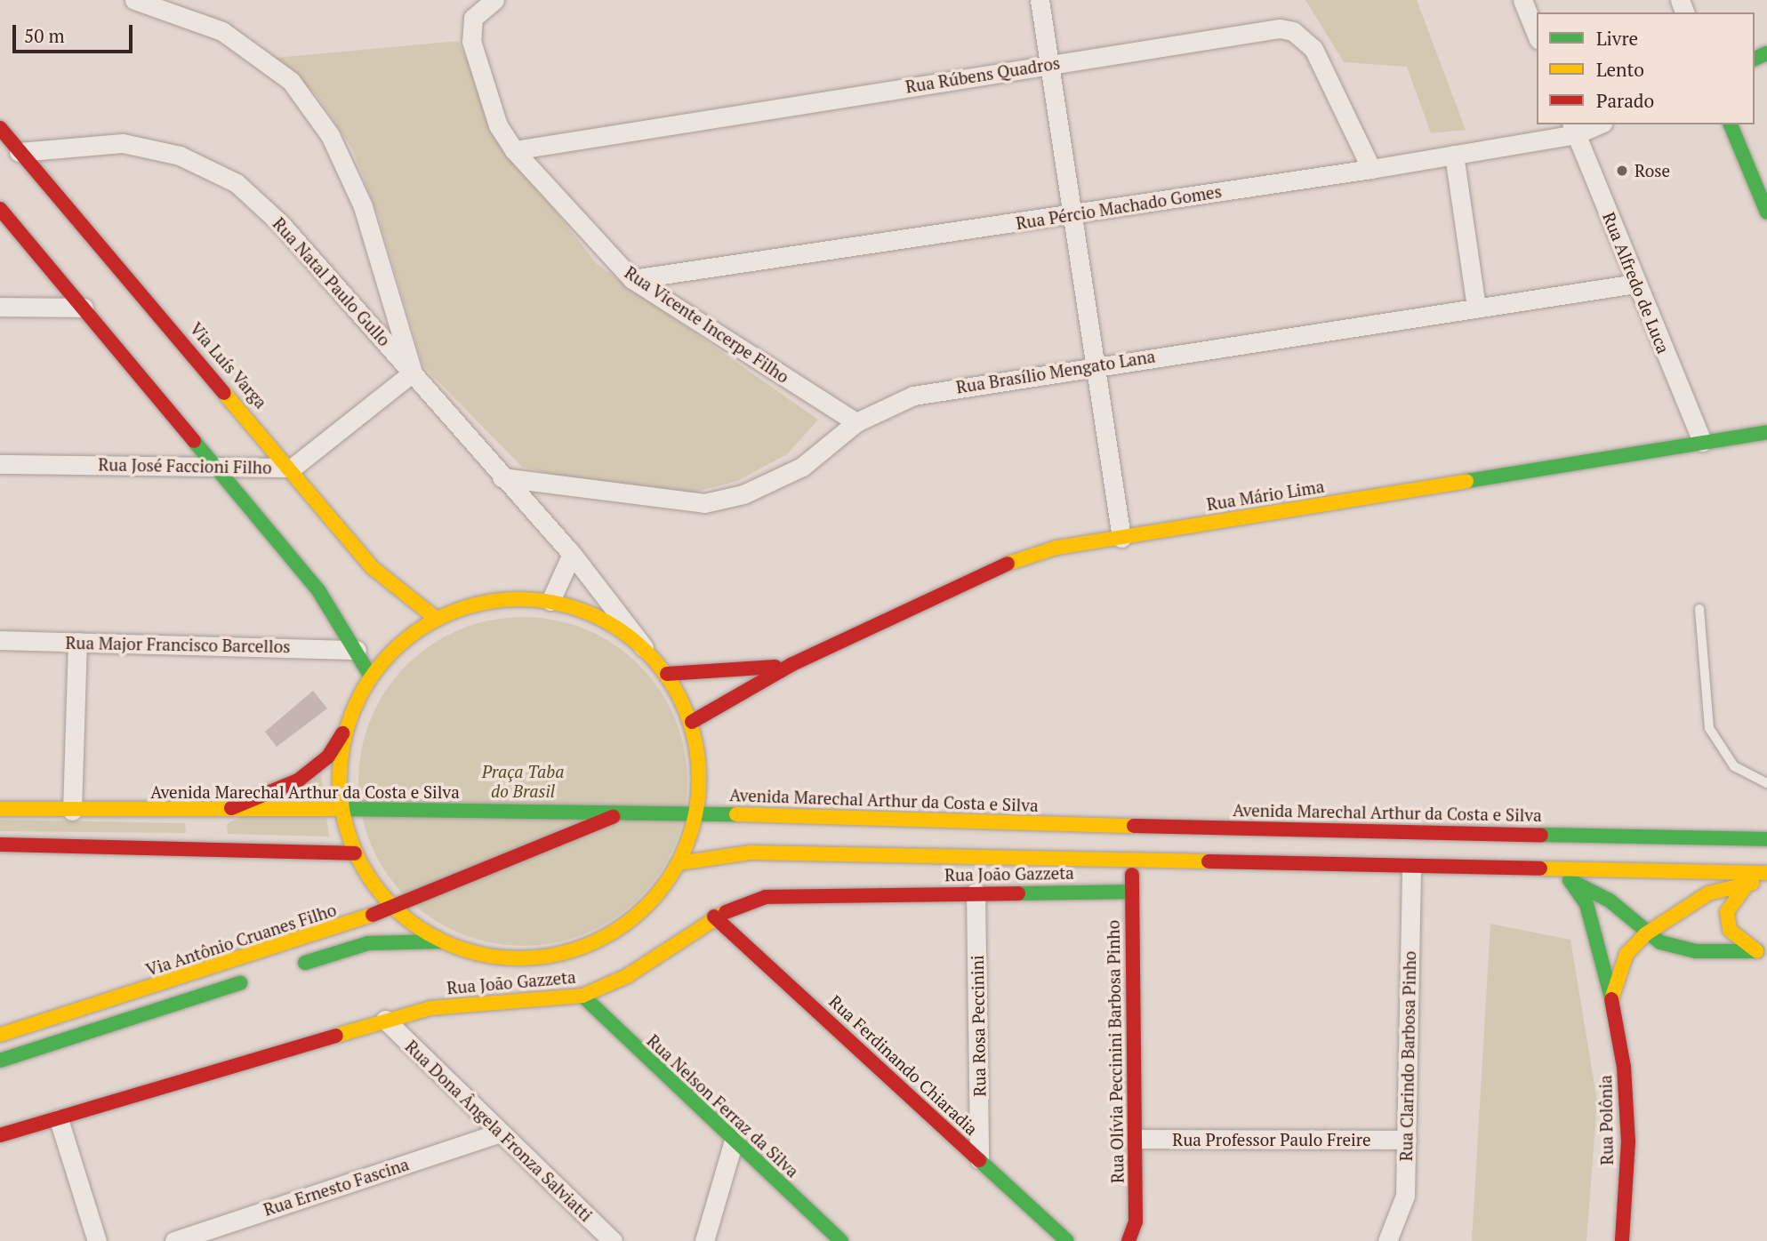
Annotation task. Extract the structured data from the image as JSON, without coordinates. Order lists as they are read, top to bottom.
{
  "streets": {
    "main road": [
      "Via Luís Varga",
      "Rua Mário Lima",
      "Avenida Marechal Arthur da Costa e Silva",
      "Rua João Gazzeta",
      "Via Antônio Cruanes Filho",
      "Rua Olívia Peccinini Barbosa Pinho",
      "Rua Ferdinando Chiaradia",
      "Rua Nelson Ferraz da Silva",
      "Rua Polônia"
    ],
    "street": [
      "Rua Rúbens Quadros",
      "Rua Pércio Machado Gomes",
      "Rua Natal Paulo Gullo",
      "Rua Alfredo de Luca",
      "Rua Vicente Incerpe Filho",
      "Rua Brasílio Mengato Lana",
      "Rua José Faccioni Filho",
      "Rua Major Francisco Barcellos",
      "Rua Rosa Peccinini",
      "Rua Clarindo Barbosa Pinho",
      "Rua Dona Ângela Fronza Salviatti",
      "Rua Professor Paulo Freire",
      "Rua Ernesto Fascina"
    ]
  },
  "crossings": [
    ["Rua Rúbens Quadros", "Rua Pércio Machado Gomes"],
    ["Rua Rúbens Quadros", "Rua Vicente Incerpe Filho"],
    ["Rua Pércio Machado Gomes", "Rua Alfredo de Luca"],
    ["Rua Pércio Machado Gomes", "Rua Vicente Incerpe Filho"],
    ["Rua Natal Paulo Gullo", "Via Luís Varga"],
    ["Rua Natal Paulo Gullo", "Rua Brasílio Mengato Lana"],
    ["Rua Natal Paulo Gullo", "Rua José Faccioni Filho"],
    ["Rua Alfredo de Luca", "Rua Brasílio Mengato Lana"],
    ["Rua Alfredo de Luca", "Rua Mário Lima"],
    ["Rua Vicente Incerpe Filho", "Rua Brasílio Mengato Lana"],
    ["Via Luís Varga", "Rua José Faccioni Filho"],
    ["Avenida Marechal Arthur da Costa e Silva", "Via Antônio Cruanes Filho"],
    ["Rua João Gazzeta", "Rua Rosa Peccinini"],
    ["Rua João Gazzeta", "Rua Olívia Peccinini Barbosa Pinho"],
    ["Rua João Gazzeta", "Rua Ferdinando Chiaradia"],
    ["Rua João Gazzeta", "Rua Nelson Ferraz da Silva"],
    ["Rua João Gazzeta", "Rua Dona Ângela Fronza Salviatti"],
    ["Rua Rosa Peccinini", "Rua Ferdinando Chiaradia"],
    ["Rua Olívia Peccinini Barbosa Pinho", "Rua Professor Paulo Freire"],
    ["Rua Clarindo Barbosa Pinho", "Rua Professor Paulo Freire"],
    ["Rua Dona Ângela Fronza Salviatti", "Rua Ernesto Fascina"]
  ],
  "parks": ["Praça Taba do Brasil"],
  "places": ["Rose"],
  "legend": ["Livre", "Lento", "Parado"],
  "scale_bar": "50 m"
}
